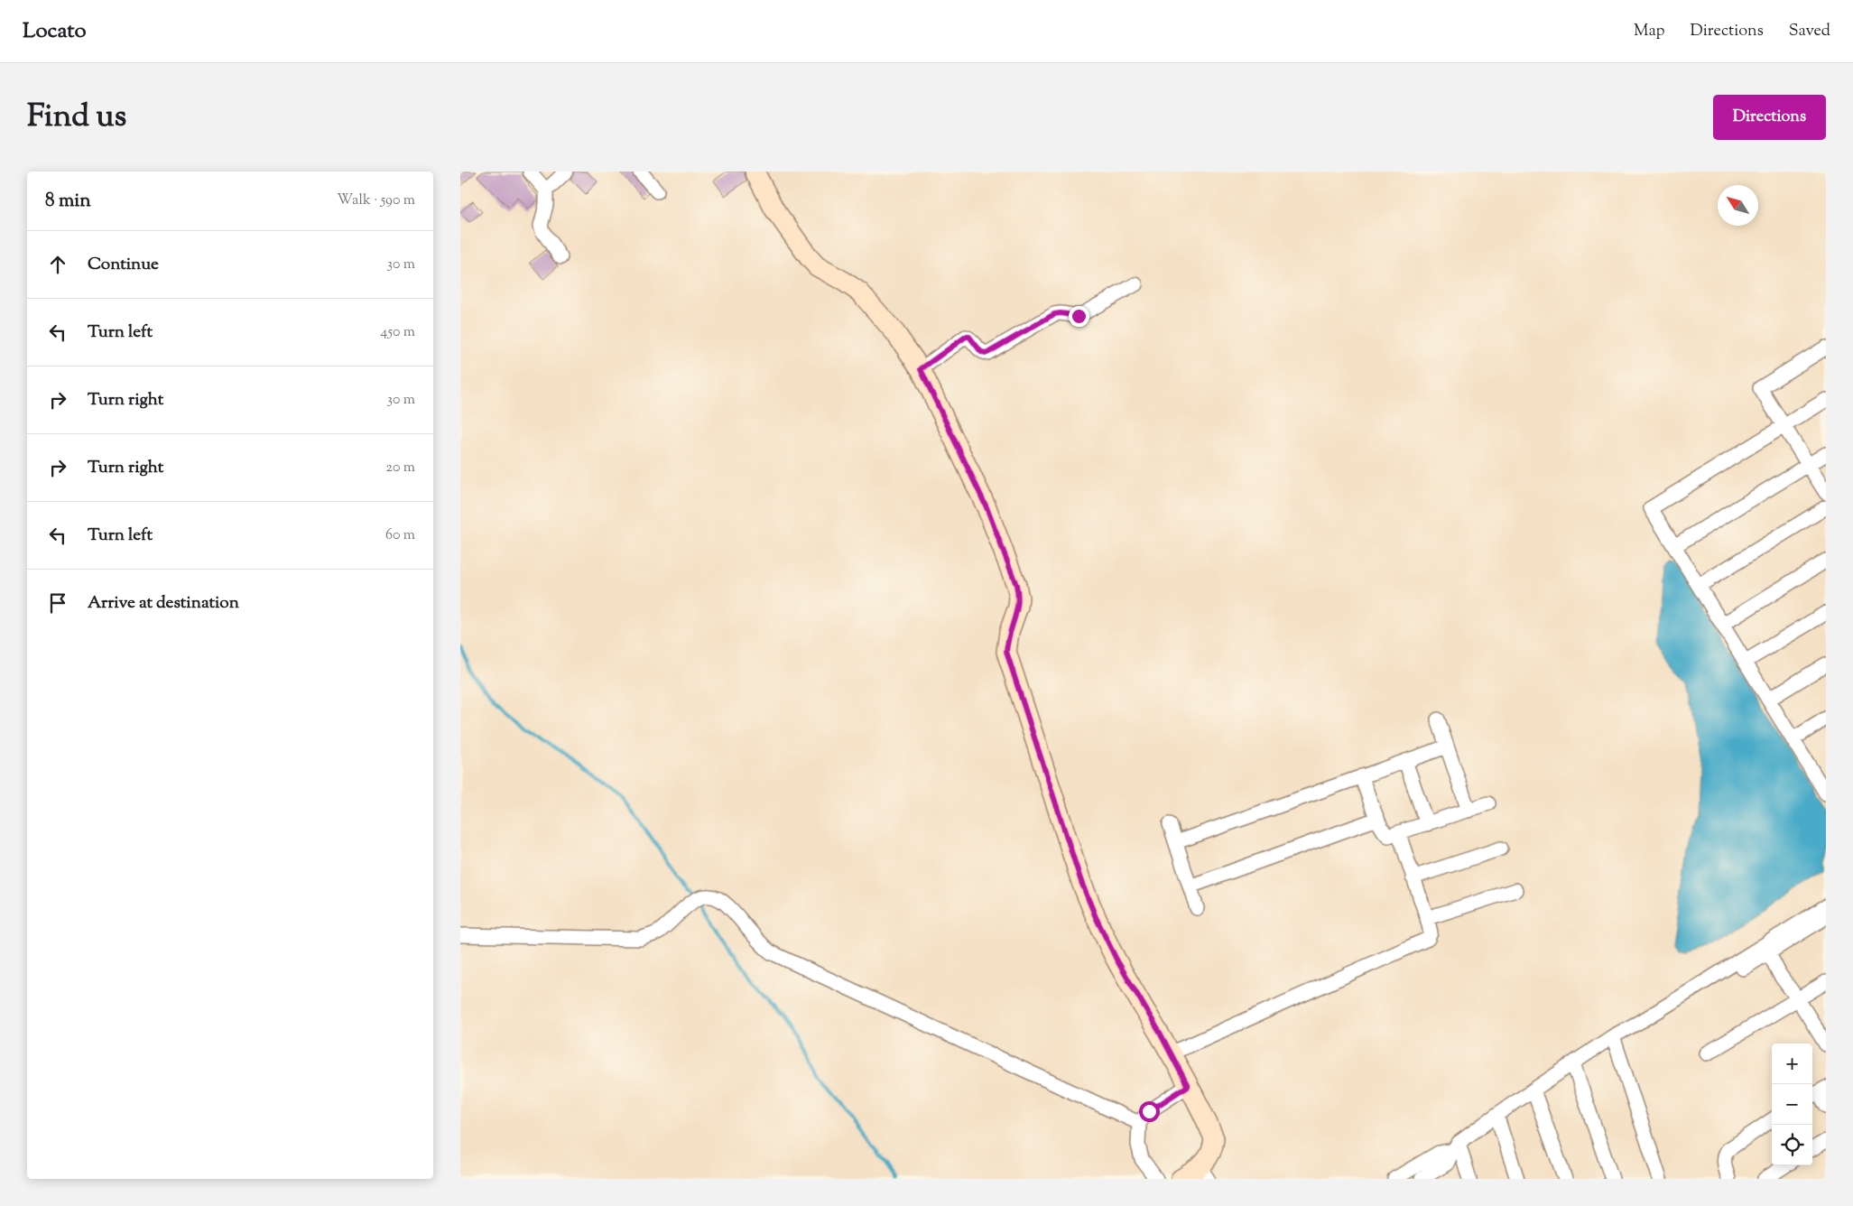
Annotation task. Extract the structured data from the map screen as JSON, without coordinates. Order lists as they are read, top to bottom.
{
  "north": "top left",
  "page": {
    "header": "Locato",
    "nav": ["Map", "Directions", "Saved"],
    "title": "Find us",
    "buttons": "Directions",
    "heading": ["8 min", "Walk · 590 m"],
    "list": [
      ["Continue", "30 m"],
      ["Turn left", "450 m"],
      ["Turn right", "30 m"],
      ["Turn right", "20 m"],
      ["Turn left", "60 m"],
      "Arrive at destination"
    ],
    "map_buttons": ["+", "−"]
  }
}
